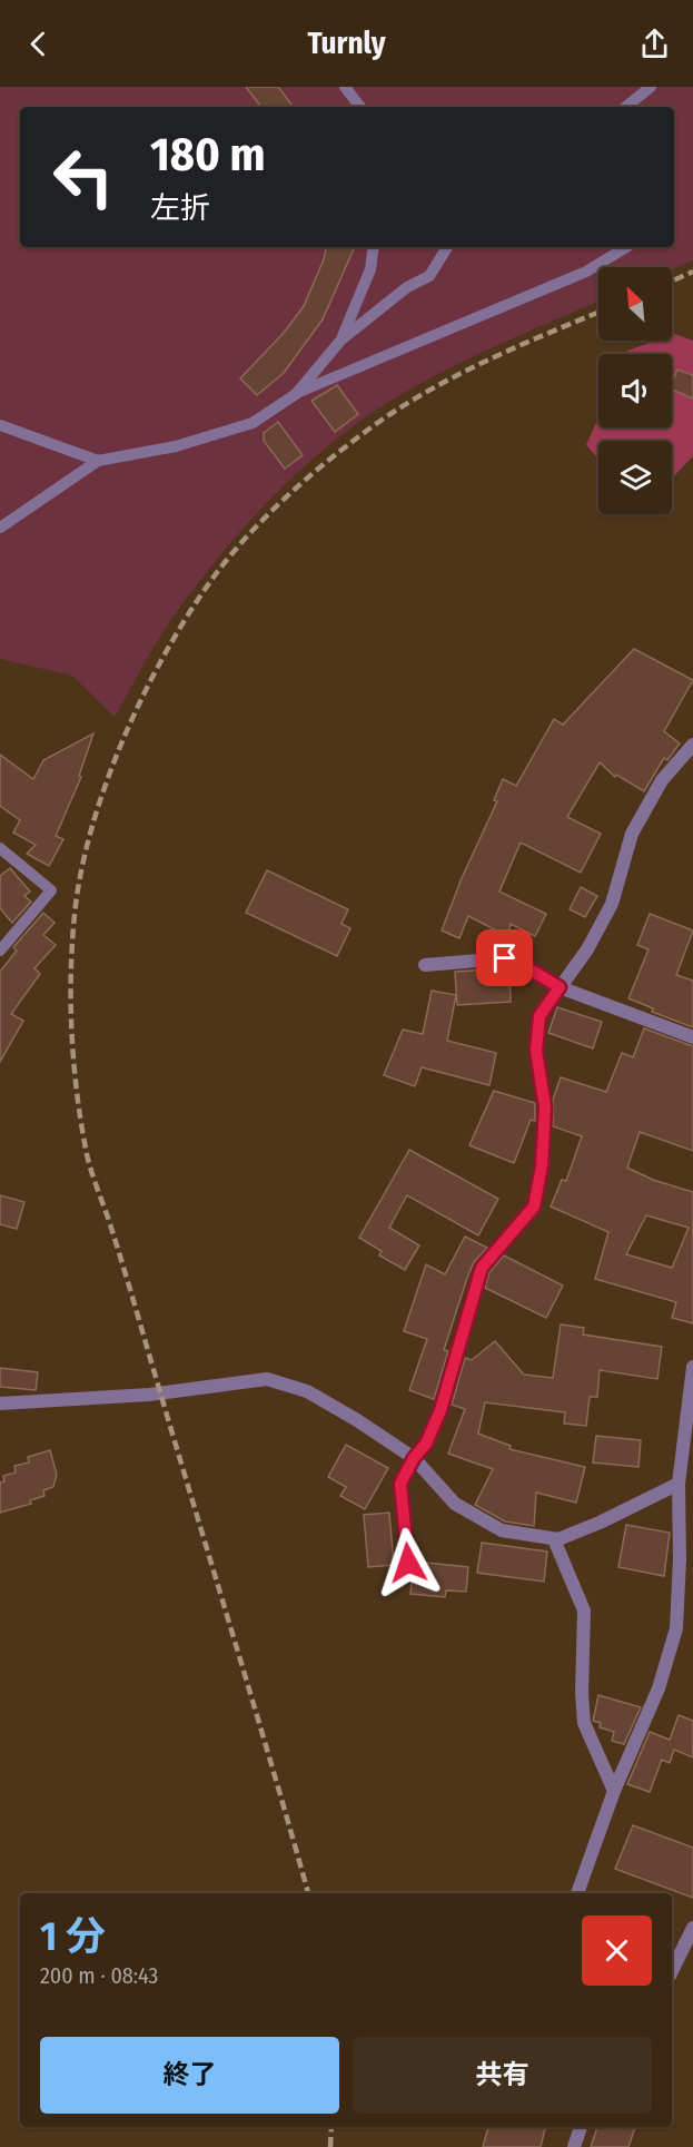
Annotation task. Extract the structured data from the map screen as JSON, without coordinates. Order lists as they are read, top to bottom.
{
  "north": "top left",
  "page": {
    "header": "Turnly",
    "turn": ["180 m", "左折"],
    "heading": ["1 分", "200 m · 08:43"],
    "buttons": ["終了", "共有"]
  }
}
